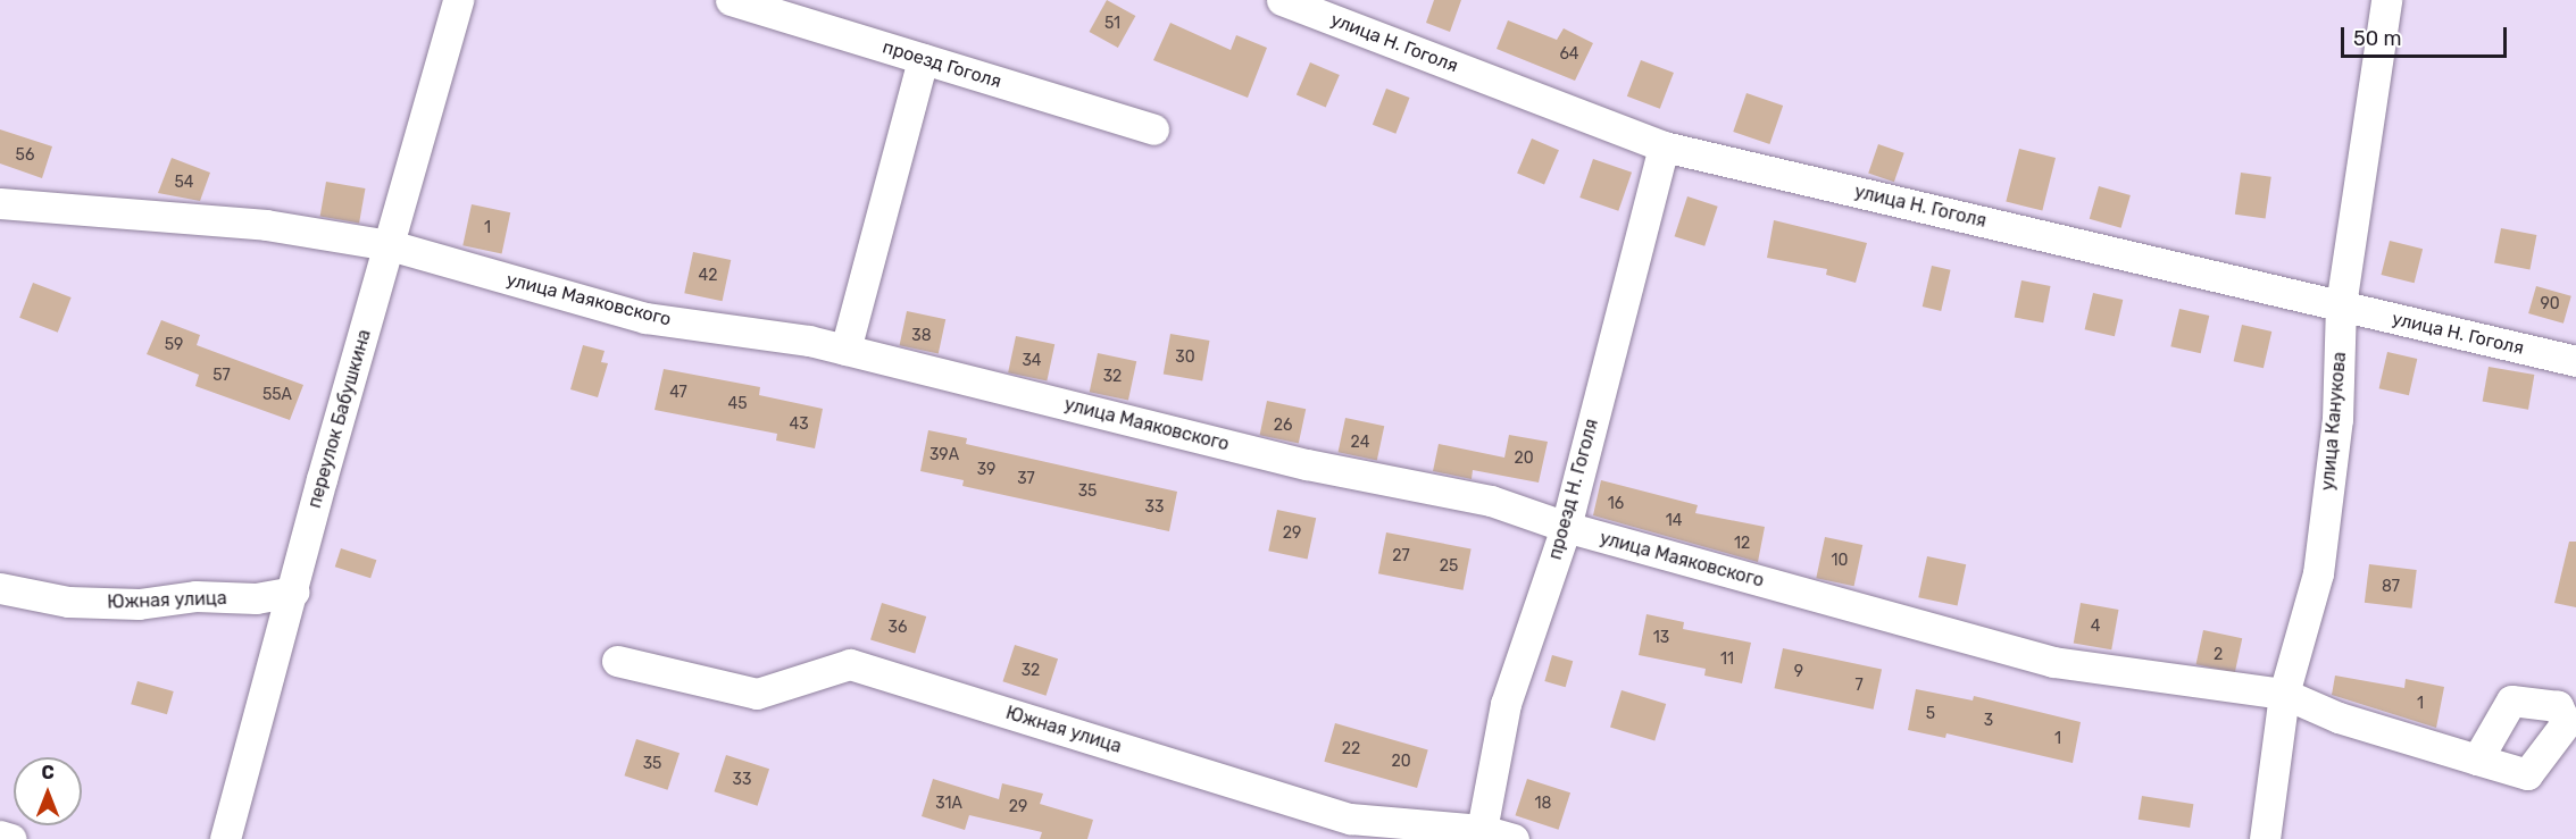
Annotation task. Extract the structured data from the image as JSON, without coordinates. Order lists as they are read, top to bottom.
{
  "streets": {
    "street": [
      "улица Н. Гоголя",
      "проезд Гоголя",
      "улица Маяковского",
      "переулок Бабушкина",
      "улица Канукова",
      "проезд Н. Гоголя",
      "Южная улица"
    ]
  },
  "crossings": [
    ["улица Н. Гоголя", "улица Канукова"],
    ["улица Н. Гоголя", "проезд Н. Гоголя"],
    ["улица Маяковского", "переулок Бабушкина"],
    ["улица Маяковского", "улица Канукова"],
    ["улица Маяковского", "проезд Н. Гоголя"],
    ["переулок Бабушкина", "Южная улица"],
    ["проезд Н. Гоголя", "Южная улица"]
  ],
  "house_numbers": [
    "51",
    "64",
    "56",
    "54",
    "1",
    "42",
    "90",
    "38",
    "59",
    "30",
    "34",
    "57",
    "32",
    "47",
    "55А",
    "45",
    "43",
    "26",
    "24",
    "39А",
    "20",
    "39",
    "37",
    "35",
    "16",
    "33",
    "14",
    "29",
    "12",
    "27",
    "10",
    "25",
    "87",
    "4",
    "36",
    "13",
    "2",
    "11",
    "32",
    "9",
    "7",
    "1",
    "5",
    "3",
    "1",
    "22",
    "20",
    "35",
    "33",
    "31А",
    "18",
    "29"
  ],
  "scale_bar": "50 m",
  "north": "top"
}
